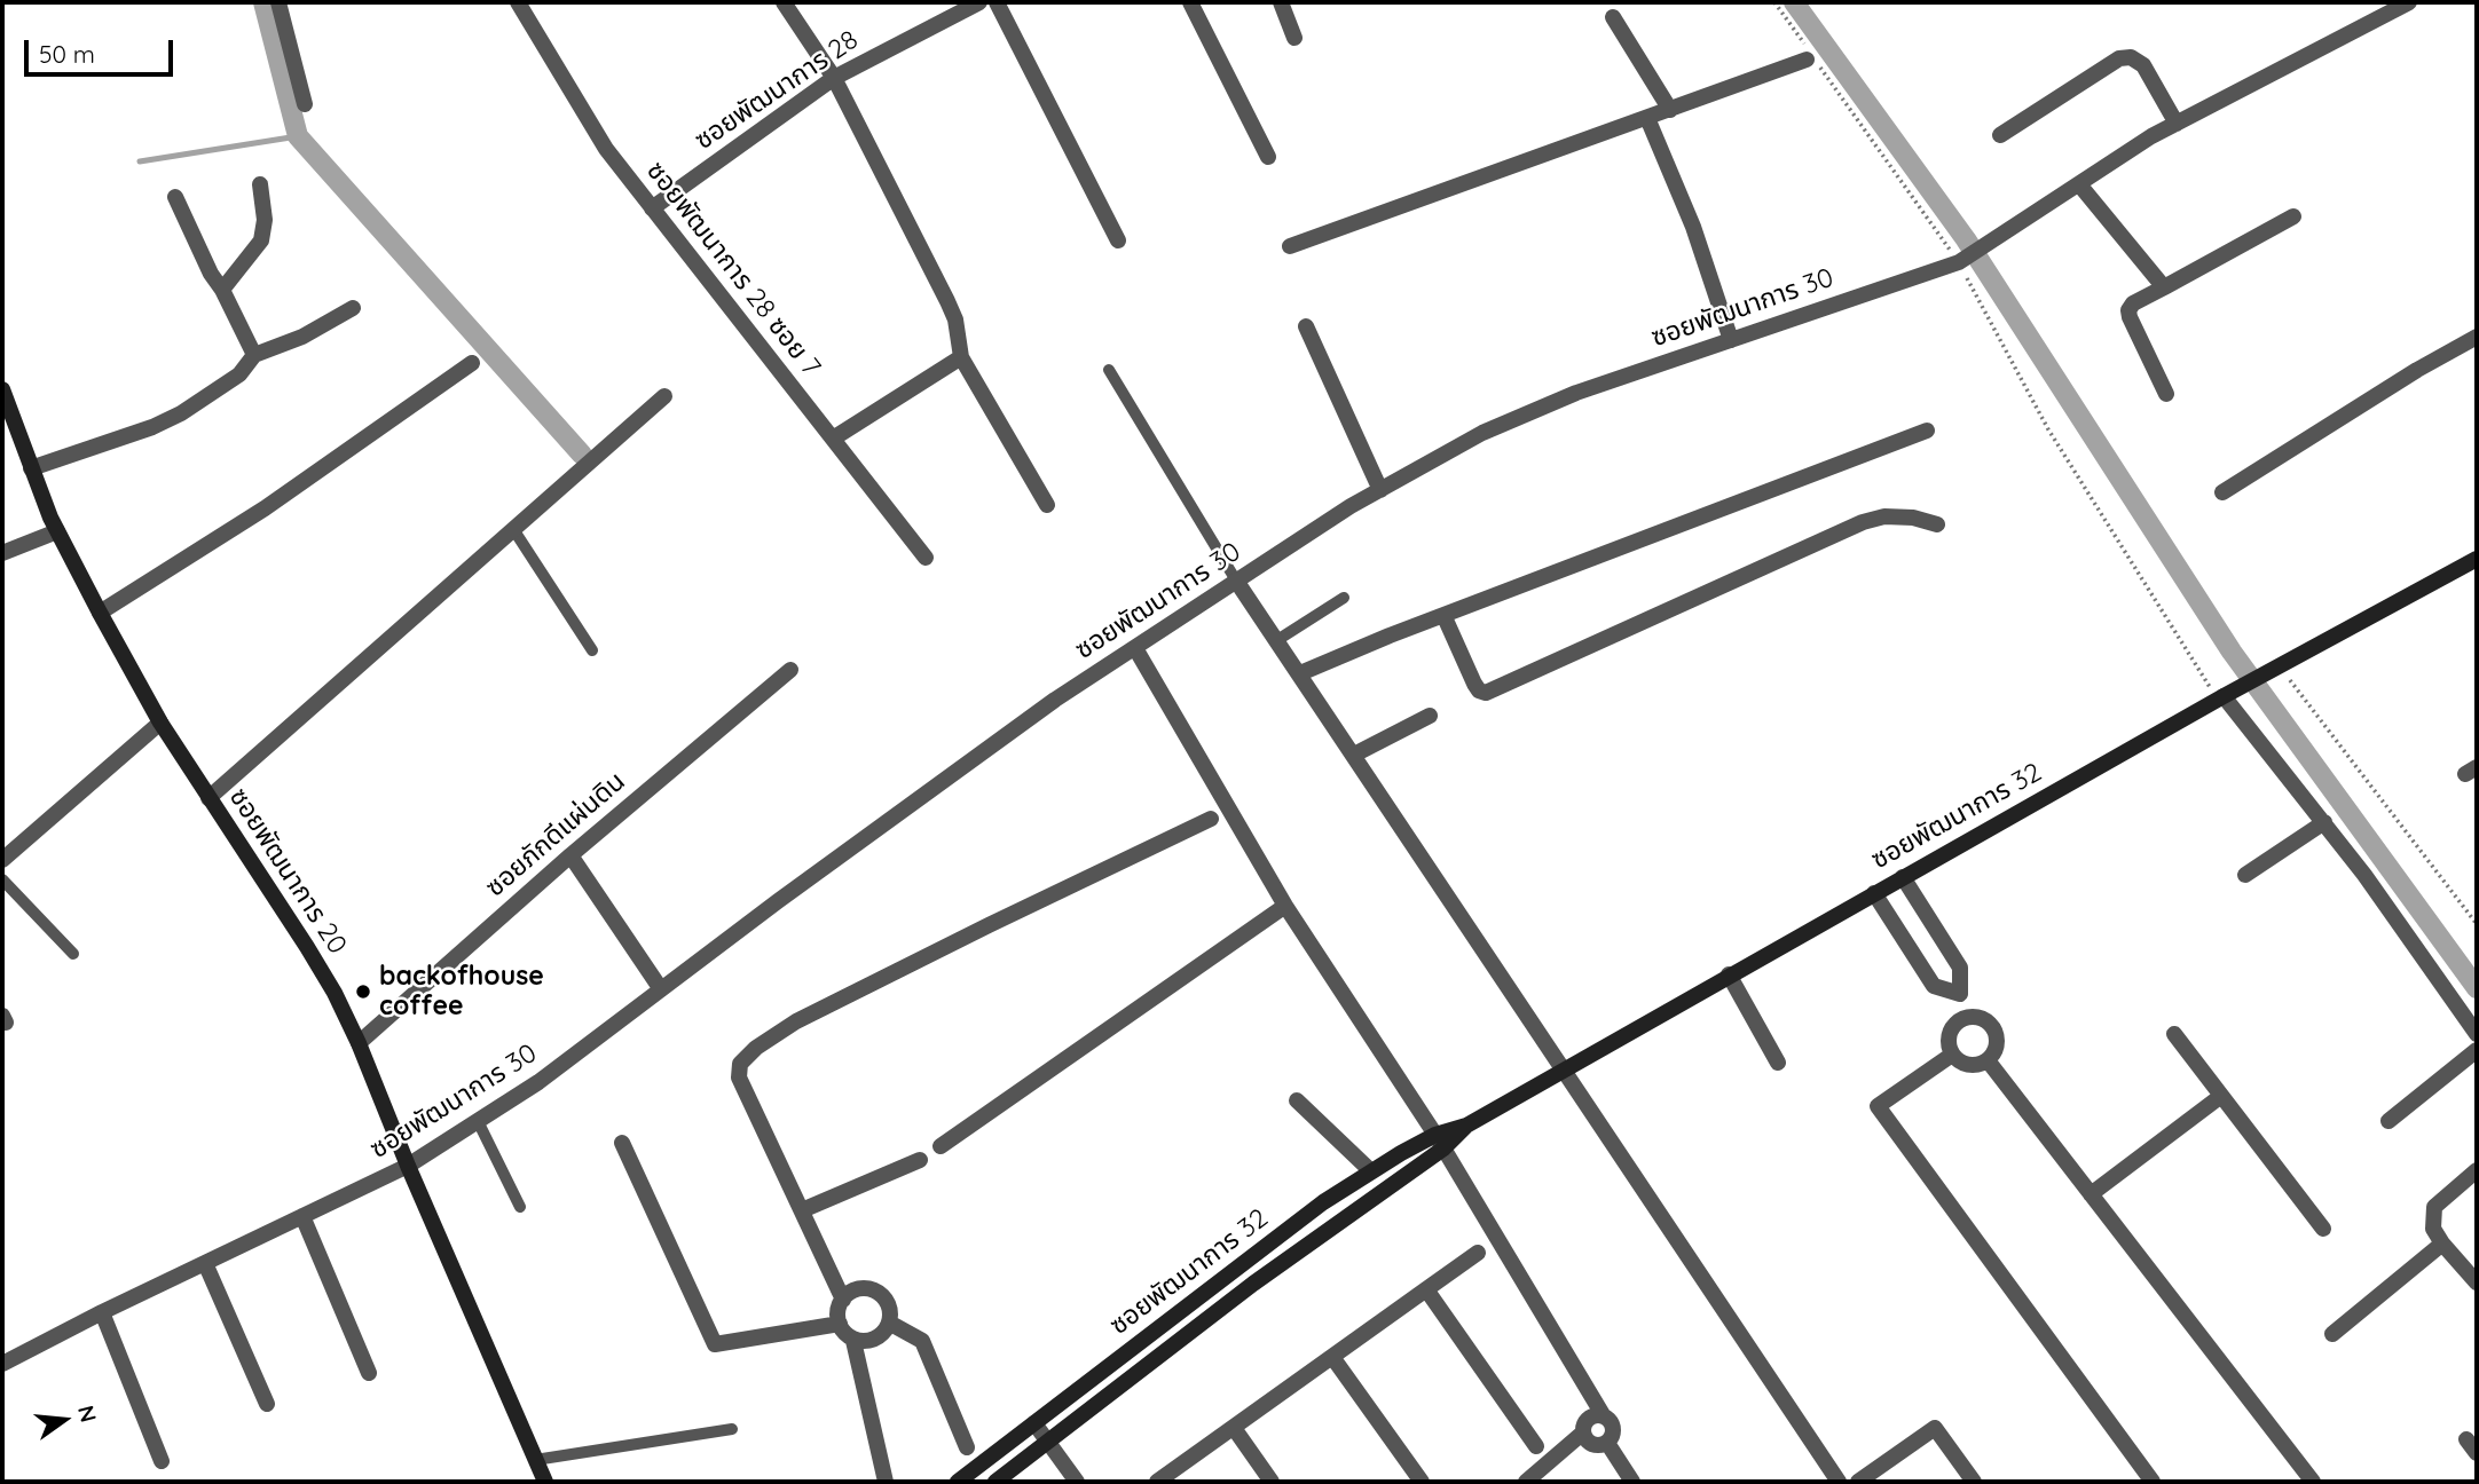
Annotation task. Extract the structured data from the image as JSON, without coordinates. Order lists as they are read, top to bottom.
{
  "streets": {
    "street": [
      "ซอยพัฒนาการ 28",
      "ซอยพัฒนาการ 28 ซอย 7",
      "ซอยพัฒนาการ 30",
      "ซอยพัฒนาการ 32",
      "ซอยภักดีแผ่นดิน",
      "ซอยพัฒนาการ 20"
    ]
  },
  "crossings": [
    ["ซอยพัฒนาการ 28", "ซอยพัฒนาการ 28 ซอย 7"],
    ["ซอยพัฒนาการ 30", "ซอยพัฒนาการ 20"],
    ["ซอยภักดีแผ่นดิน", "ซอยพัฒนาการ 20"]
  ],
  "places": ["backofhouse coffee"],
  "scale_bar": "50 m",
  "north": "right"
}
